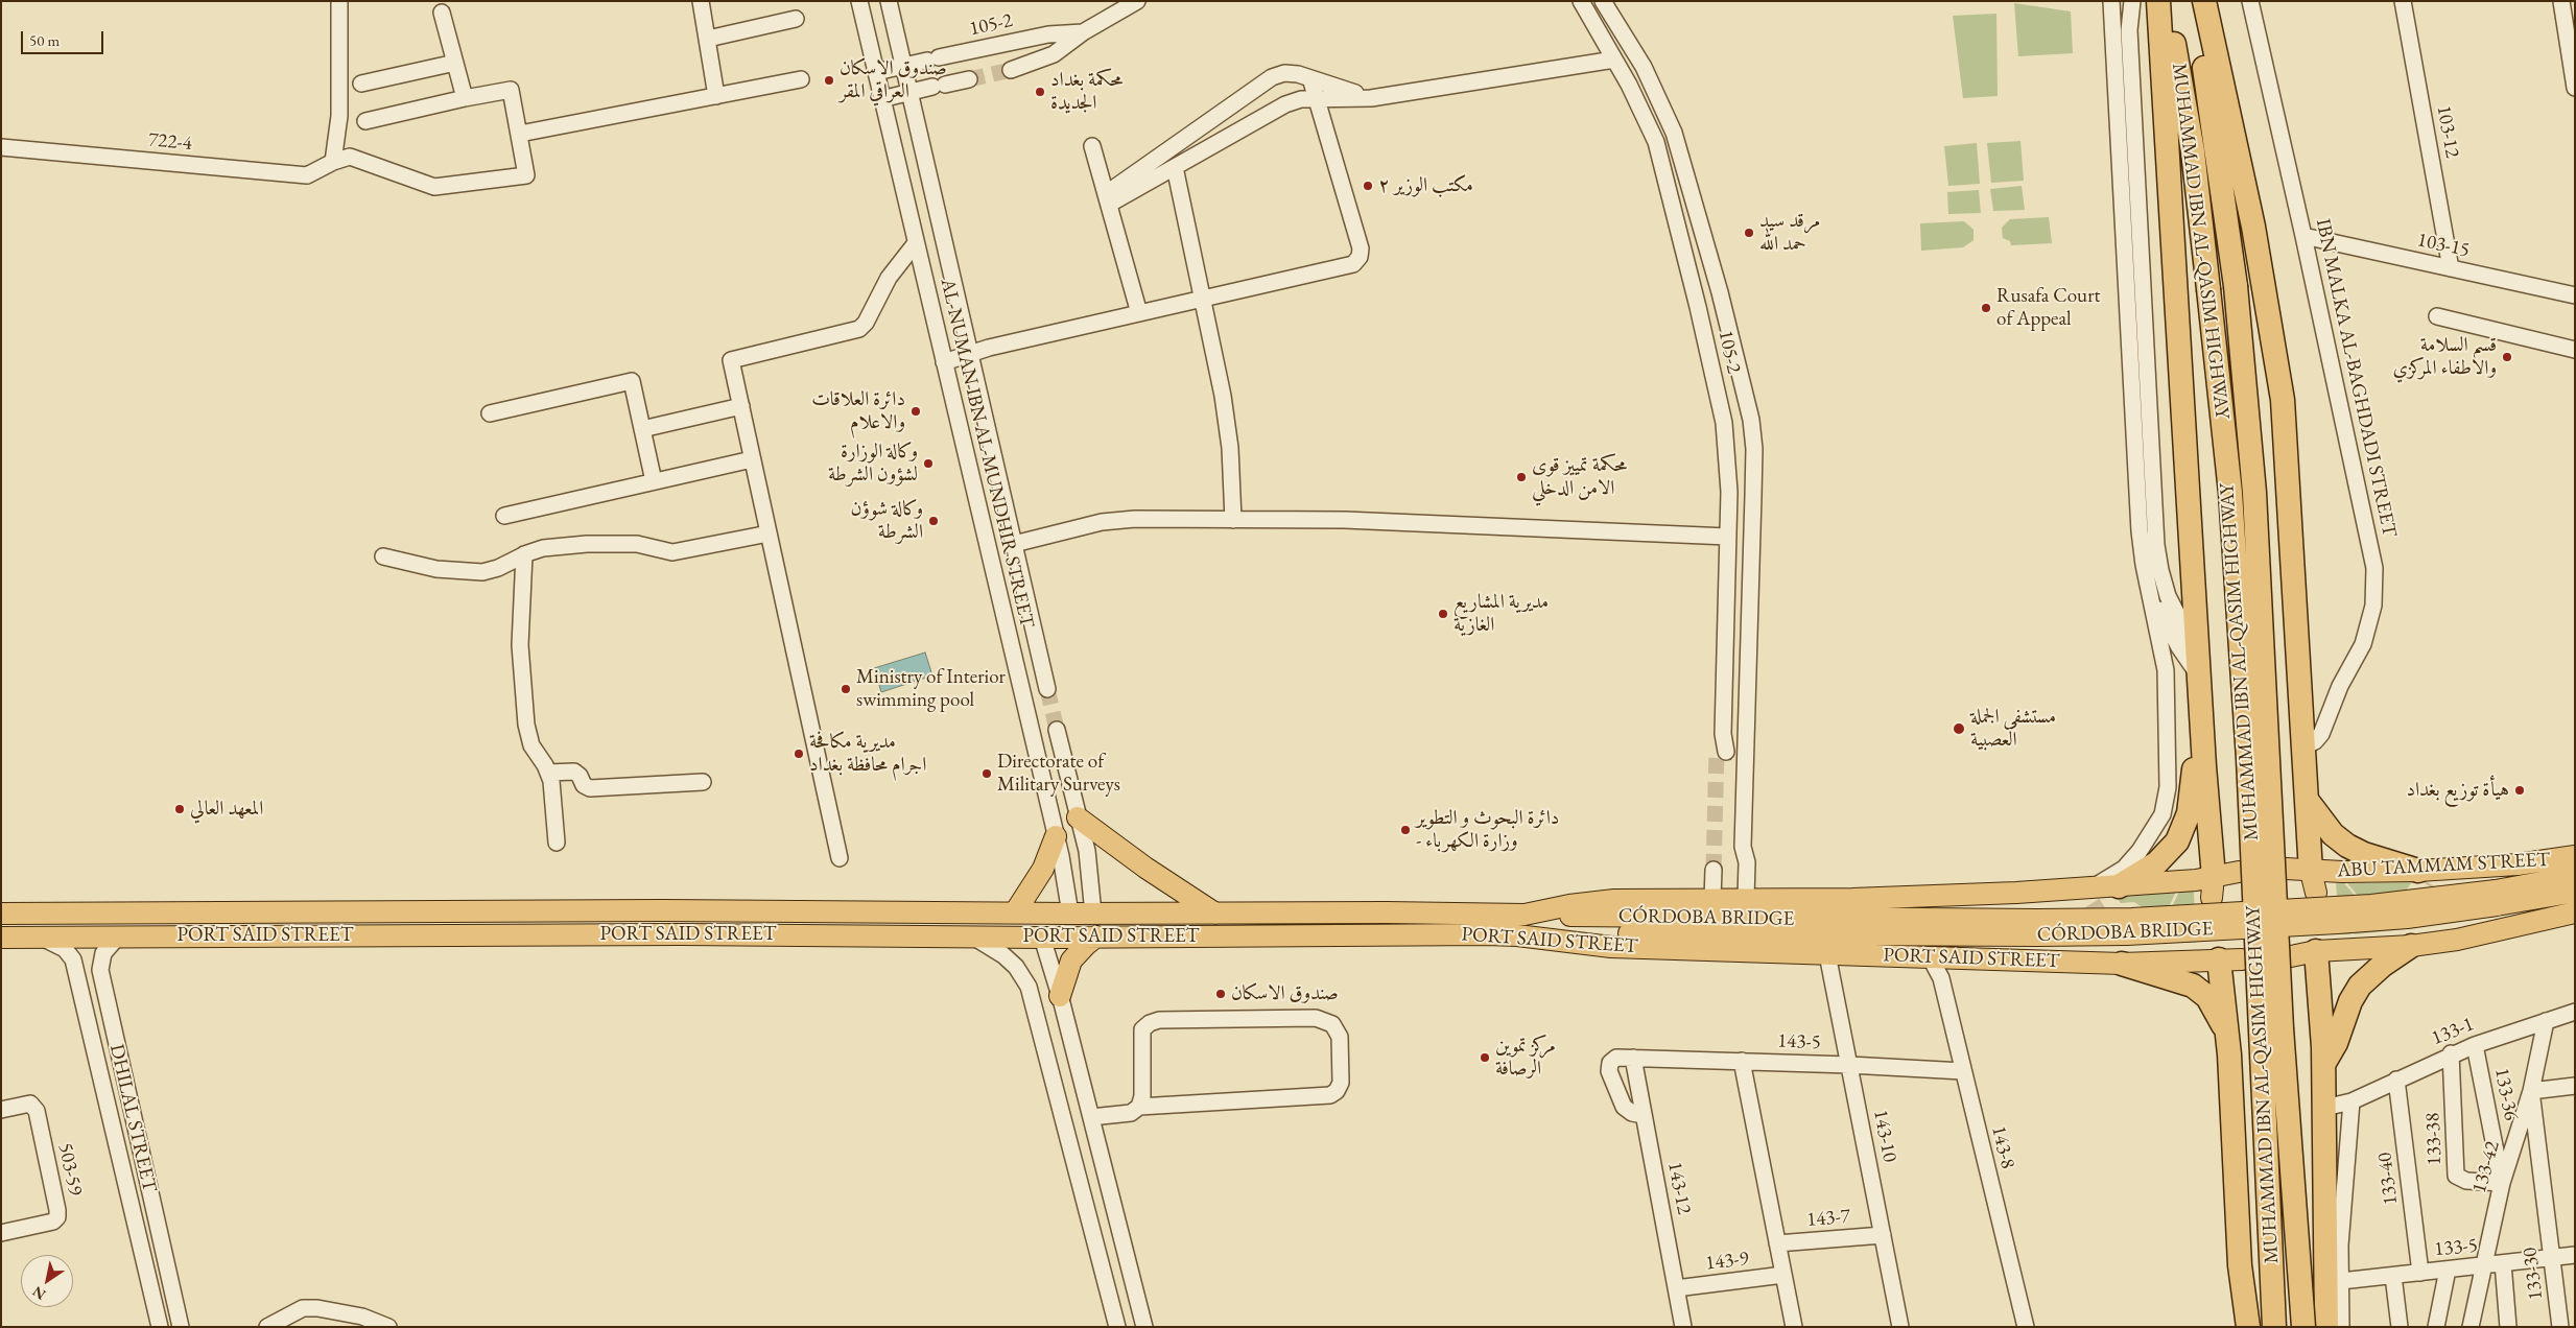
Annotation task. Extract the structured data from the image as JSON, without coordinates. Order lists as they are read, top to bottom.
{
  "streets": {
    "highway": ["MUHAMMAD IBN AL-QASIM HIGHWAY"],
    "main road": ["ABU TAMMAM STREET", "CÓRDOBA BRIDGE", "PORT SAID STREET"],
    "street": [
      "105-2",
      "103-12",
      "722-4",
      "103-15",
      "IBN MALKA AL-BAGHDADI STREET",
      "AL-NUMAN IBN AL-MUNDHIR STREET",
      "133-1",
      "143-5",
      "133-36",
      "DHILAL STREET",
      "143-10",
      "133-38",
      "143-8",
      "133-42",
      "503-59",
      "133-40",
      "143-12",
      "143-7",
      "133-5",
      "143-9",
      "133-30"
    ]
  },
  "crossings": [
    ["105-2", "AL-NUMAN IBN AL-MUNDHIR STREET"],
    ["103-12", "103-15"],
    ["103-15", "IBN MALKA AL-BAGHDADI STREET"],
    ["AL-NUMAN IBN AL-MUNDHIR STREET", "PORT SAID STREET"],
    ["CÓRDOBA BRIDGE", "PORT SAID STREET"],
    ["PORT SAID STREET", "DHILAL STREET"],
    ["PORT SAID STREET", "143-10"],
    ["PORT SAID STREET", "143-8"],
    ["133-1", "133-36"],
    ["133-1", "133-38"],
    ["133-1", "133-42"],
    ["133-1", "133-40"],
    ["143-5", "143-10"],
    ["143-5", "143-8"],
    ["143-5", "143-12"],
    ["133-36", "133-38"],
    ["133-36", "133-42"],
    ["143-10", "143-7"],
    ["133-38", "133-42"],
    ["133-42", "133-5"],
    ["133-42", "133-30"],
    ["133-40", "133-5"],
    ["143-12", "143-9"],
    ["133-5", "133-30"]
  ],
  "places": [
    "صندوق الاسكان العراقي المقر",
    "محكمة بغداد الجديدة",
    "مكتب الوزير ٢",
    "مرقد سيد حمد الله",
    "Rusafa Court of Appeal",
    "قسم السلامة والاطفاء المركزي",
    "دائرة العلاقات والاعلام",
    "وكالة الوزارة لشؤون الشرطة",
    "محكمة تمييز قوى الامن الدخلي",
    "وكالة شوؤن الشرطة",
    "مديرية المشاريع الغازية",
    "Ministry of Interior swimming pool",
    "مستشفى الجملة العصبية",
    "مديرية مكافحة اجرام محافظة بغداد",
    "Directorate of Military Surveys",
    "هيأة توزيع بغداد",
    "المعهد العالي",
    "دائرة البحوث و التطوير - وزارة الكهرباء",
    "صندوق الاسكان",
    "مركز تموين الرصافة"
  ],
  "scale_bar": "50 m",
  "north": "bottom left"
}
